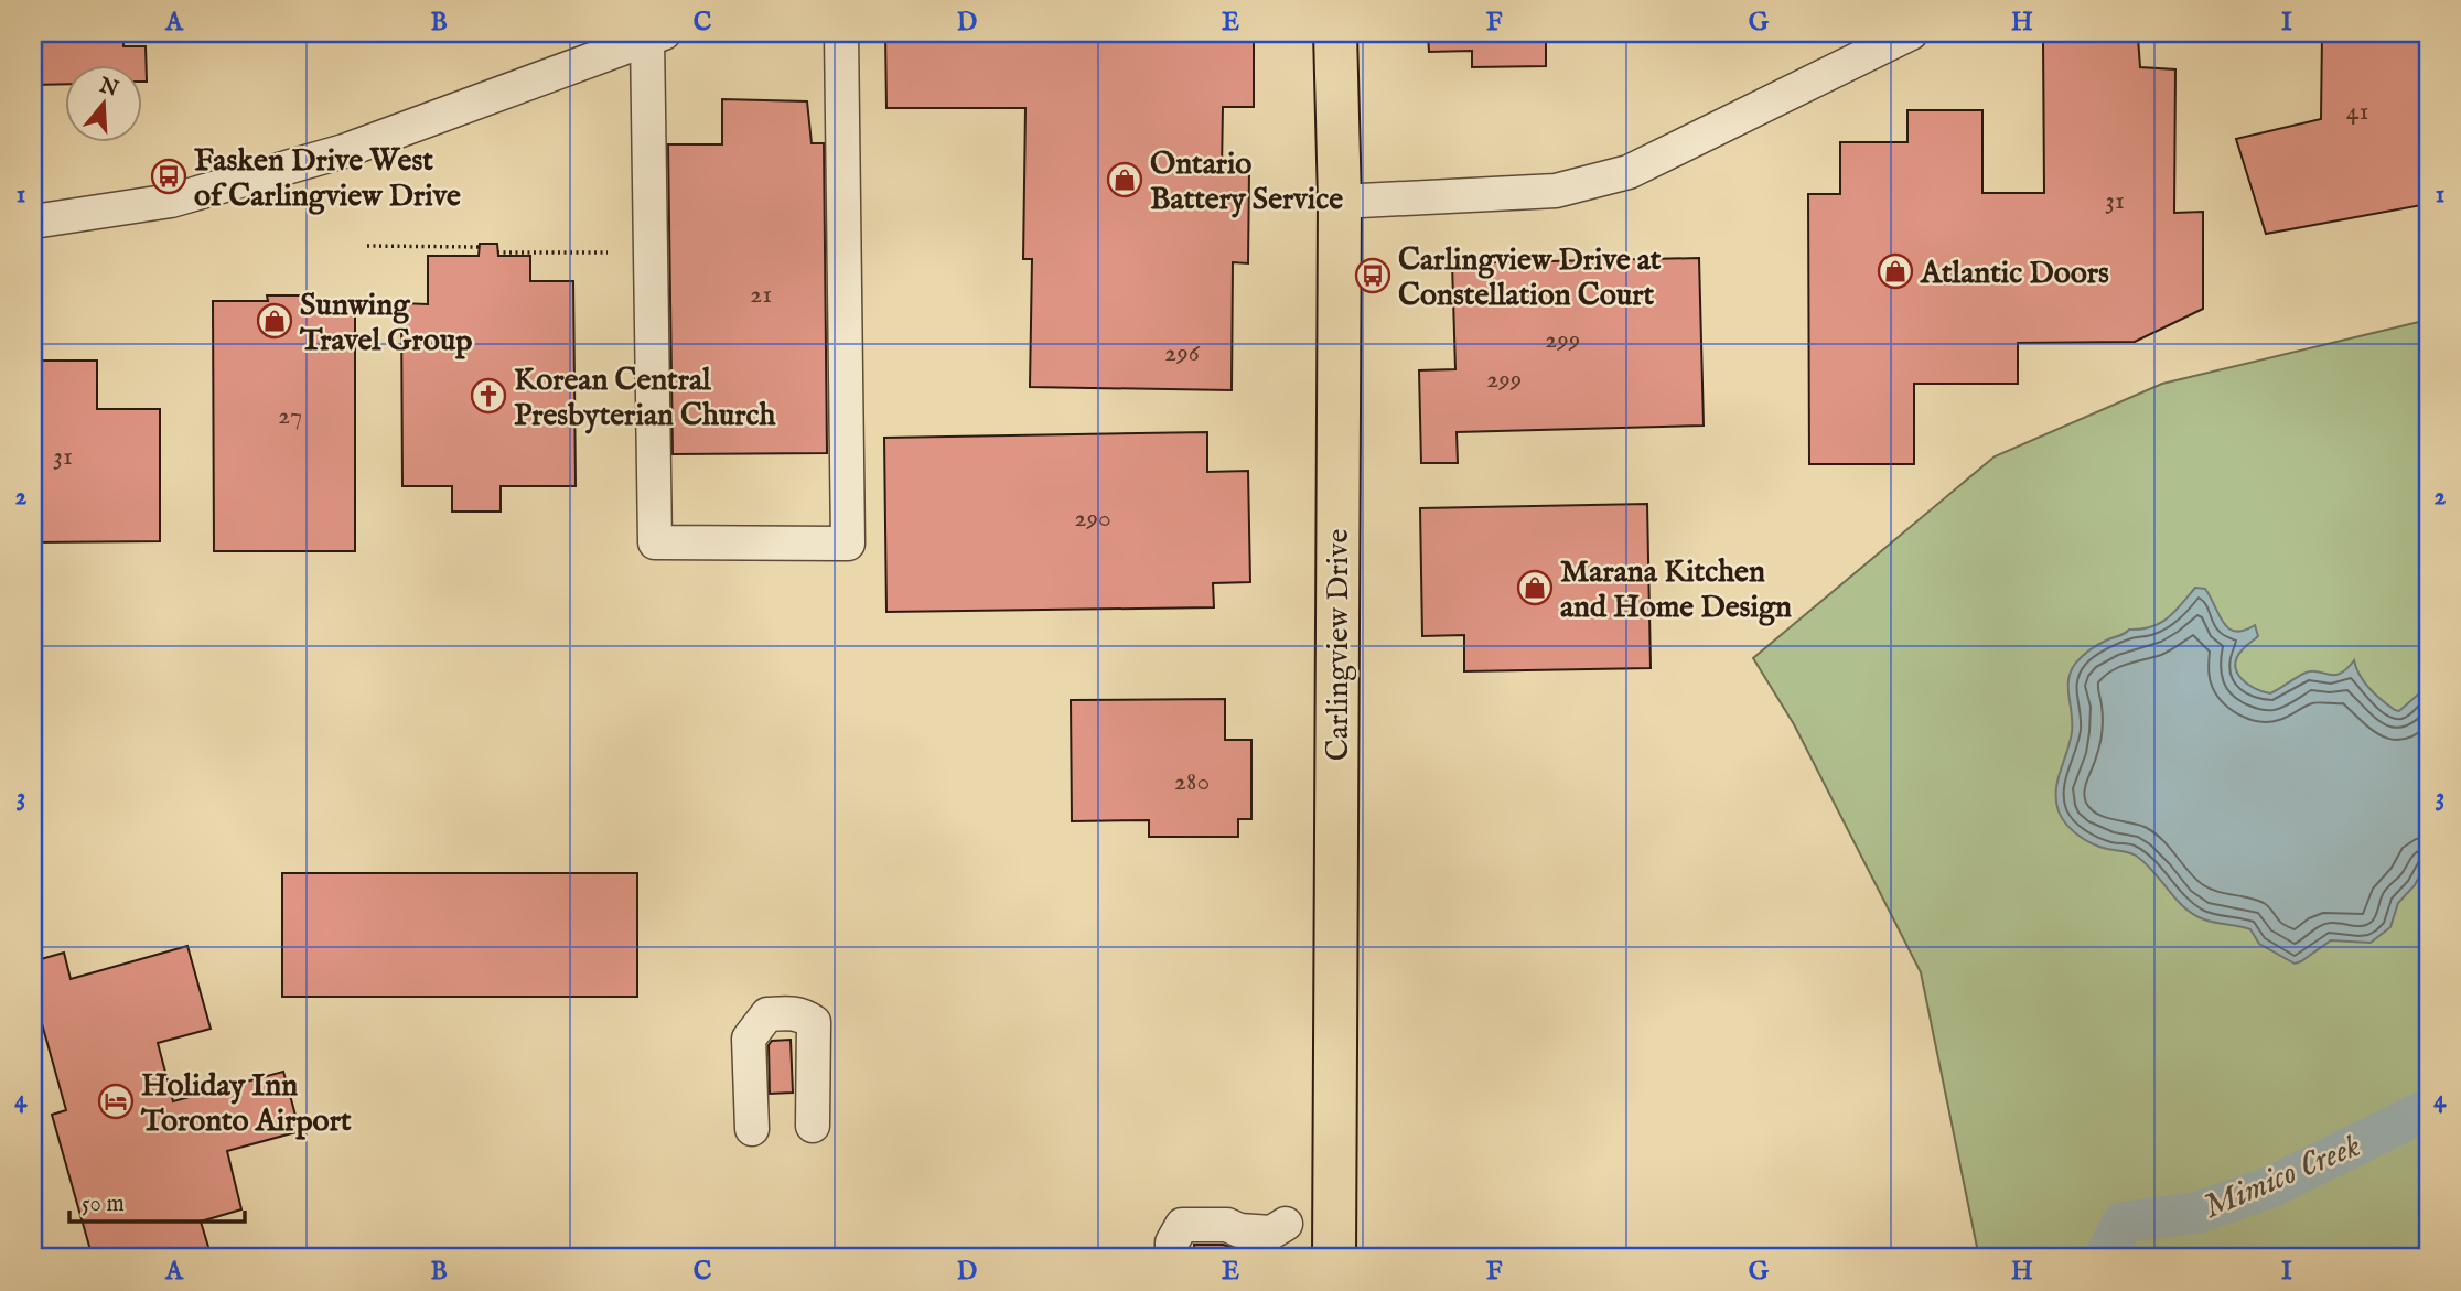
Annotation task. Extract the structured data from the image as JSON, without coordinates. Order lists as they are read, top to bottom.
{
  "streets": {
    "main road": ["Carlingview Drive"]
  },
  "water": ["Mimico Creek"],
  "places": {
    "bus stop": ["Fasken Drive West of Carlingview Drive", "Carlingview Drive at Constellation Court"],
    "shop": [
      "Ontario Battery Service",
      "Atlantic Doors",
      "Sunwing Travel Group",
      "Marana Kitchen and Home Design"
    ],
    "church": ["Korean Central Presbyterian Church"],
    "hotel": ["Holiday Inn Toronto Airport"]
  },
  "house_numbers": [
    "41",
    "31",
    "21",
    "299",
    "296",
    "299",
    "27",
    "31",
    "290",
    "280"
  ],
  "scale_bar": "50 m",
  "north": "top",
  "grid": {
    "columns": [
      "A",
      "B",
      "C",
      "D",
      "E",
      "F",
      "G",
      "H",
      "I"
    ],
    "rows": [
      "1",
      "2",
      "3",
      "4"
    ]
  }
}
